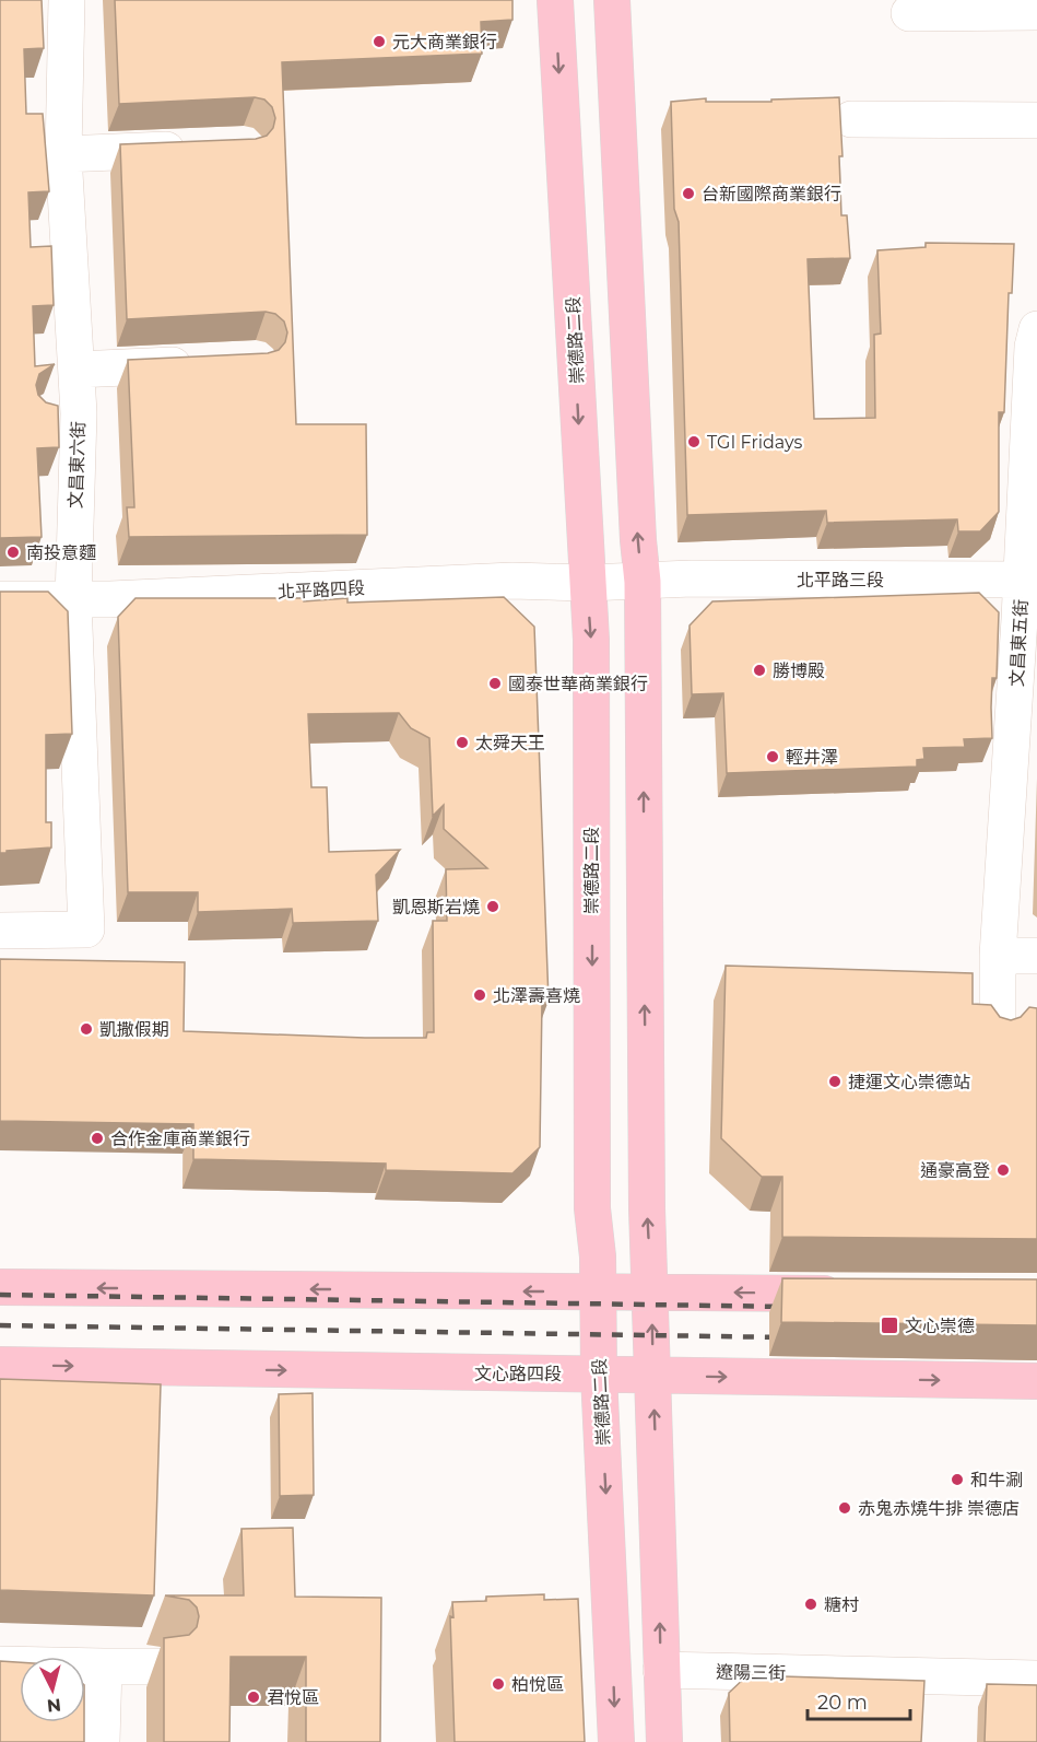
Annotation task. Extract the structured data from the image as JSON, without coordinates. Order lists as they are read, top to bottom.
{
  "streets": {
    "main road": ["崇德路二段", "文心路四段"],
    "street": [
      "文昌東六街",
      "北平路三段",
      "北平路四段",
      "文昌東五街",
      "遼陽三街"
    ]
  },
  "crossings": [
    ["崇德路二段", "北平路四段"],
    ["崇德路二段", "文心路四段"],
    ["文昌東六街", "北平路四段"],
    ["北平路三段", "北平路四段"],
    ["北平路三段", "文昌東五街"]
  ],
  "places": {
    "other": [
      "元大商業銀行",
      "台新國際商業銀行",
      "TGI Fridays",
      "南投意麵",
      "勝博殿",
      "國泰世華商業銀行",
      "太舜天王",
      "輕井澤",
      "凱恩斯岩燒",
      "北澤壽喜燒",
      "凱撒假期",
      "捷運文心崇德站",
      "合作金庫商業銀行",
      "通豪高登",
      "和牛涮",
      "赤鬼赤燒牛排 崇德店",
      "糖村",
      "柏悅區",
      "君悅區"
    ],
    "transit": ["文心崇德"]
  },
  "scale_bar": "20 m",
  "north": "bottom"
}
